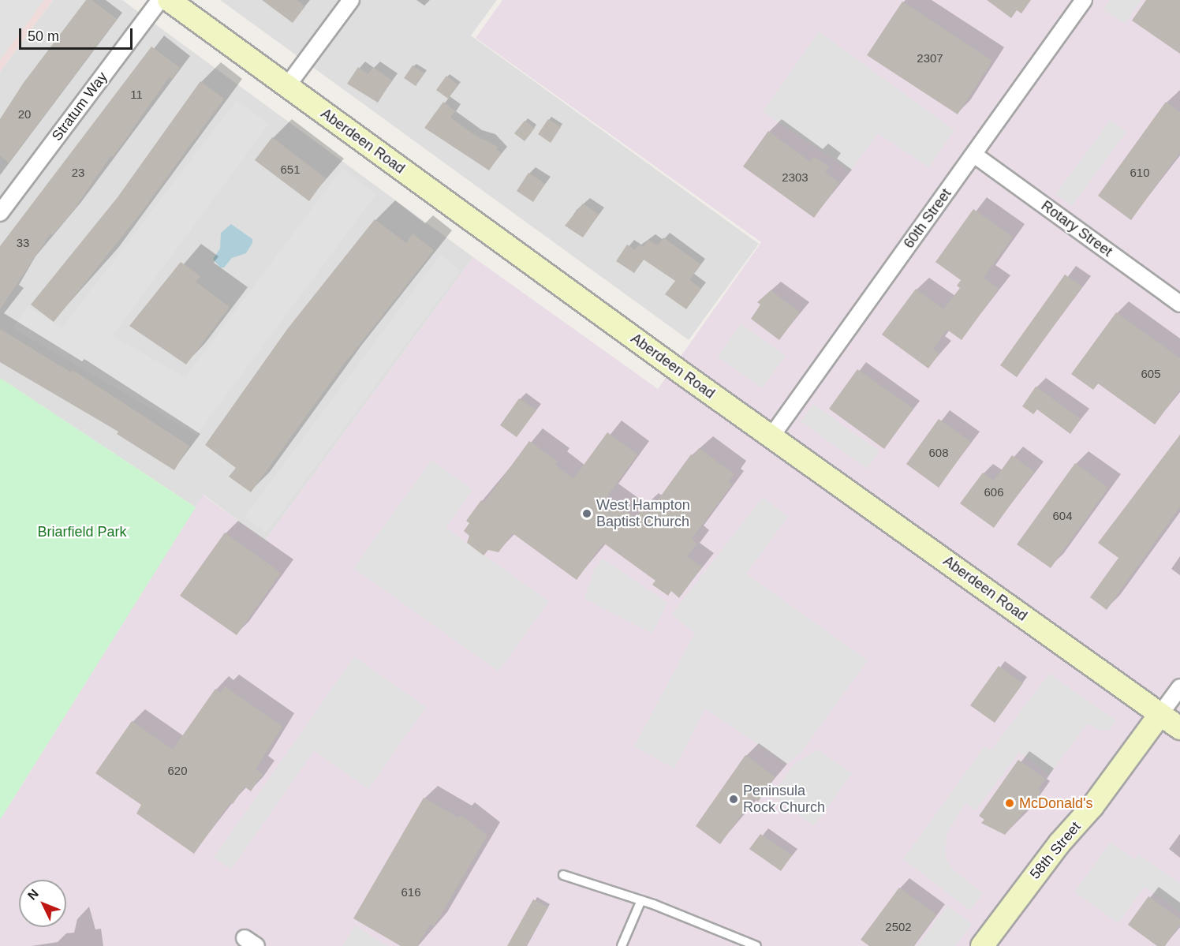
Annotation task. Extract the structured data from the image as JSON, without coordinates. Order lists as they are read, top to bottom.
{
  "streets": {
    "main road": ["Aberdeen Road", "58th Street"],
    "street": ["Stratum Way", "60th Street", "Rotary Street"]
  },
  "crossings": [
    ["Aberdeen Road", "60th Street"],
    ["Aberdeen Road", "58th Street"],
    ["60th Street", "Rotary Street"]
  ],
  "parks": ["Briarfield Park"],
  "places": ["West Hampton Baptist Church", "Peninsula Rock Church", "McDonald's"],
  "house_numbers": [
    "2307",
    "11",
    "20",
    "651",
    "23",
    "610",
    "2303",
    "33",
    "605",
    "608",
    "606",
    "604",
    "620",
    "616",
    "2502"
  ],
  "scale_bar": "50 m",
  "north": "top left"
}
